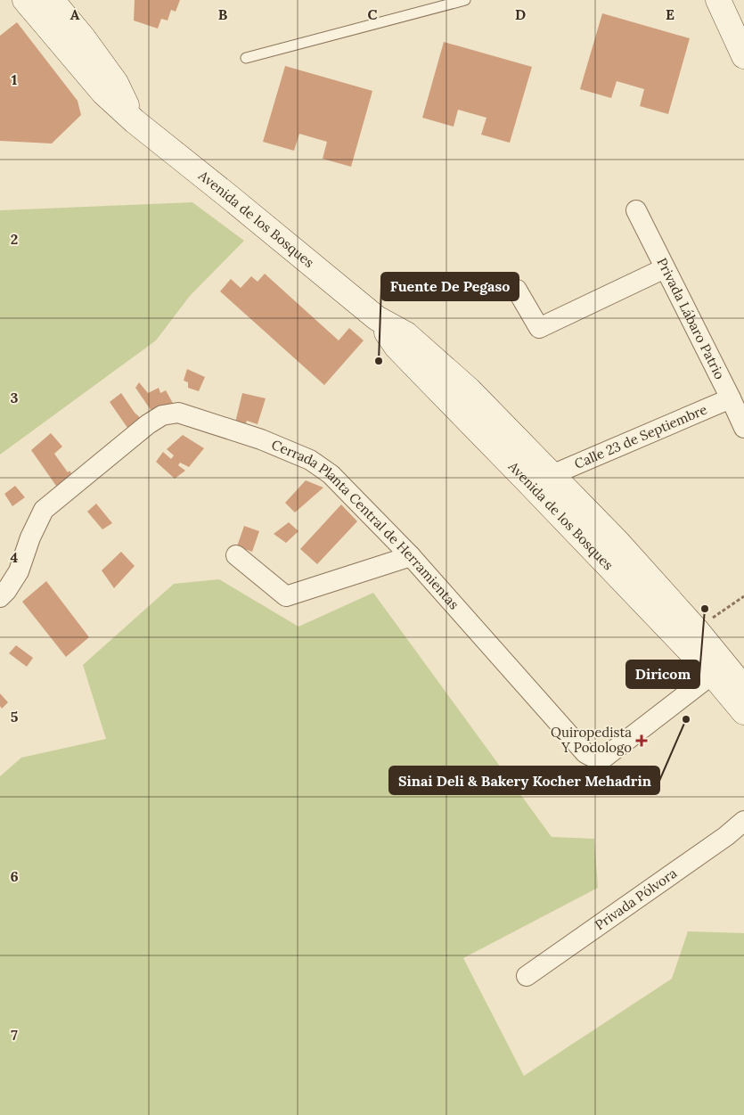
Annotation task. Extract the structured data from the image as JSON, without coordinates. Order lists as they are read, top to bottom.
{
  "streets": {
    "street": [
      "Avenida de los Bosques",
      "Privada Lábaro Patrio",
      "Calle 23 de Septiembre",
      "Cerrada Planta Central de Herramientas",
      "Privada Pólvora"
    ]
  },
  "crossings": [
    ["Avenida de los Bosques", "Calle 23 de Septiembre"],
    ["Avenida de los Bosques", "Cerrada Planta Central de Herramientas"],
    ["Privada Lábaro Patrio", "Calle 23 de Septiembre"]
  ],
  "places": {
    "other": ["Fuente De Pegaso", "Diricom", "Sinai Deli & Bakery Kocher Mehadrin"],
    "health": ["Quiropedista Y Podologo"]
  },
  "grid": {
    "columns": [
      "A",
      "B",
      "C",
      "D",
      "E"
    ],
    "rows": [
      "1",
      "2",
      "3",
      "4",
      "5",
      "6",
      "7"
    ]
  }
}
